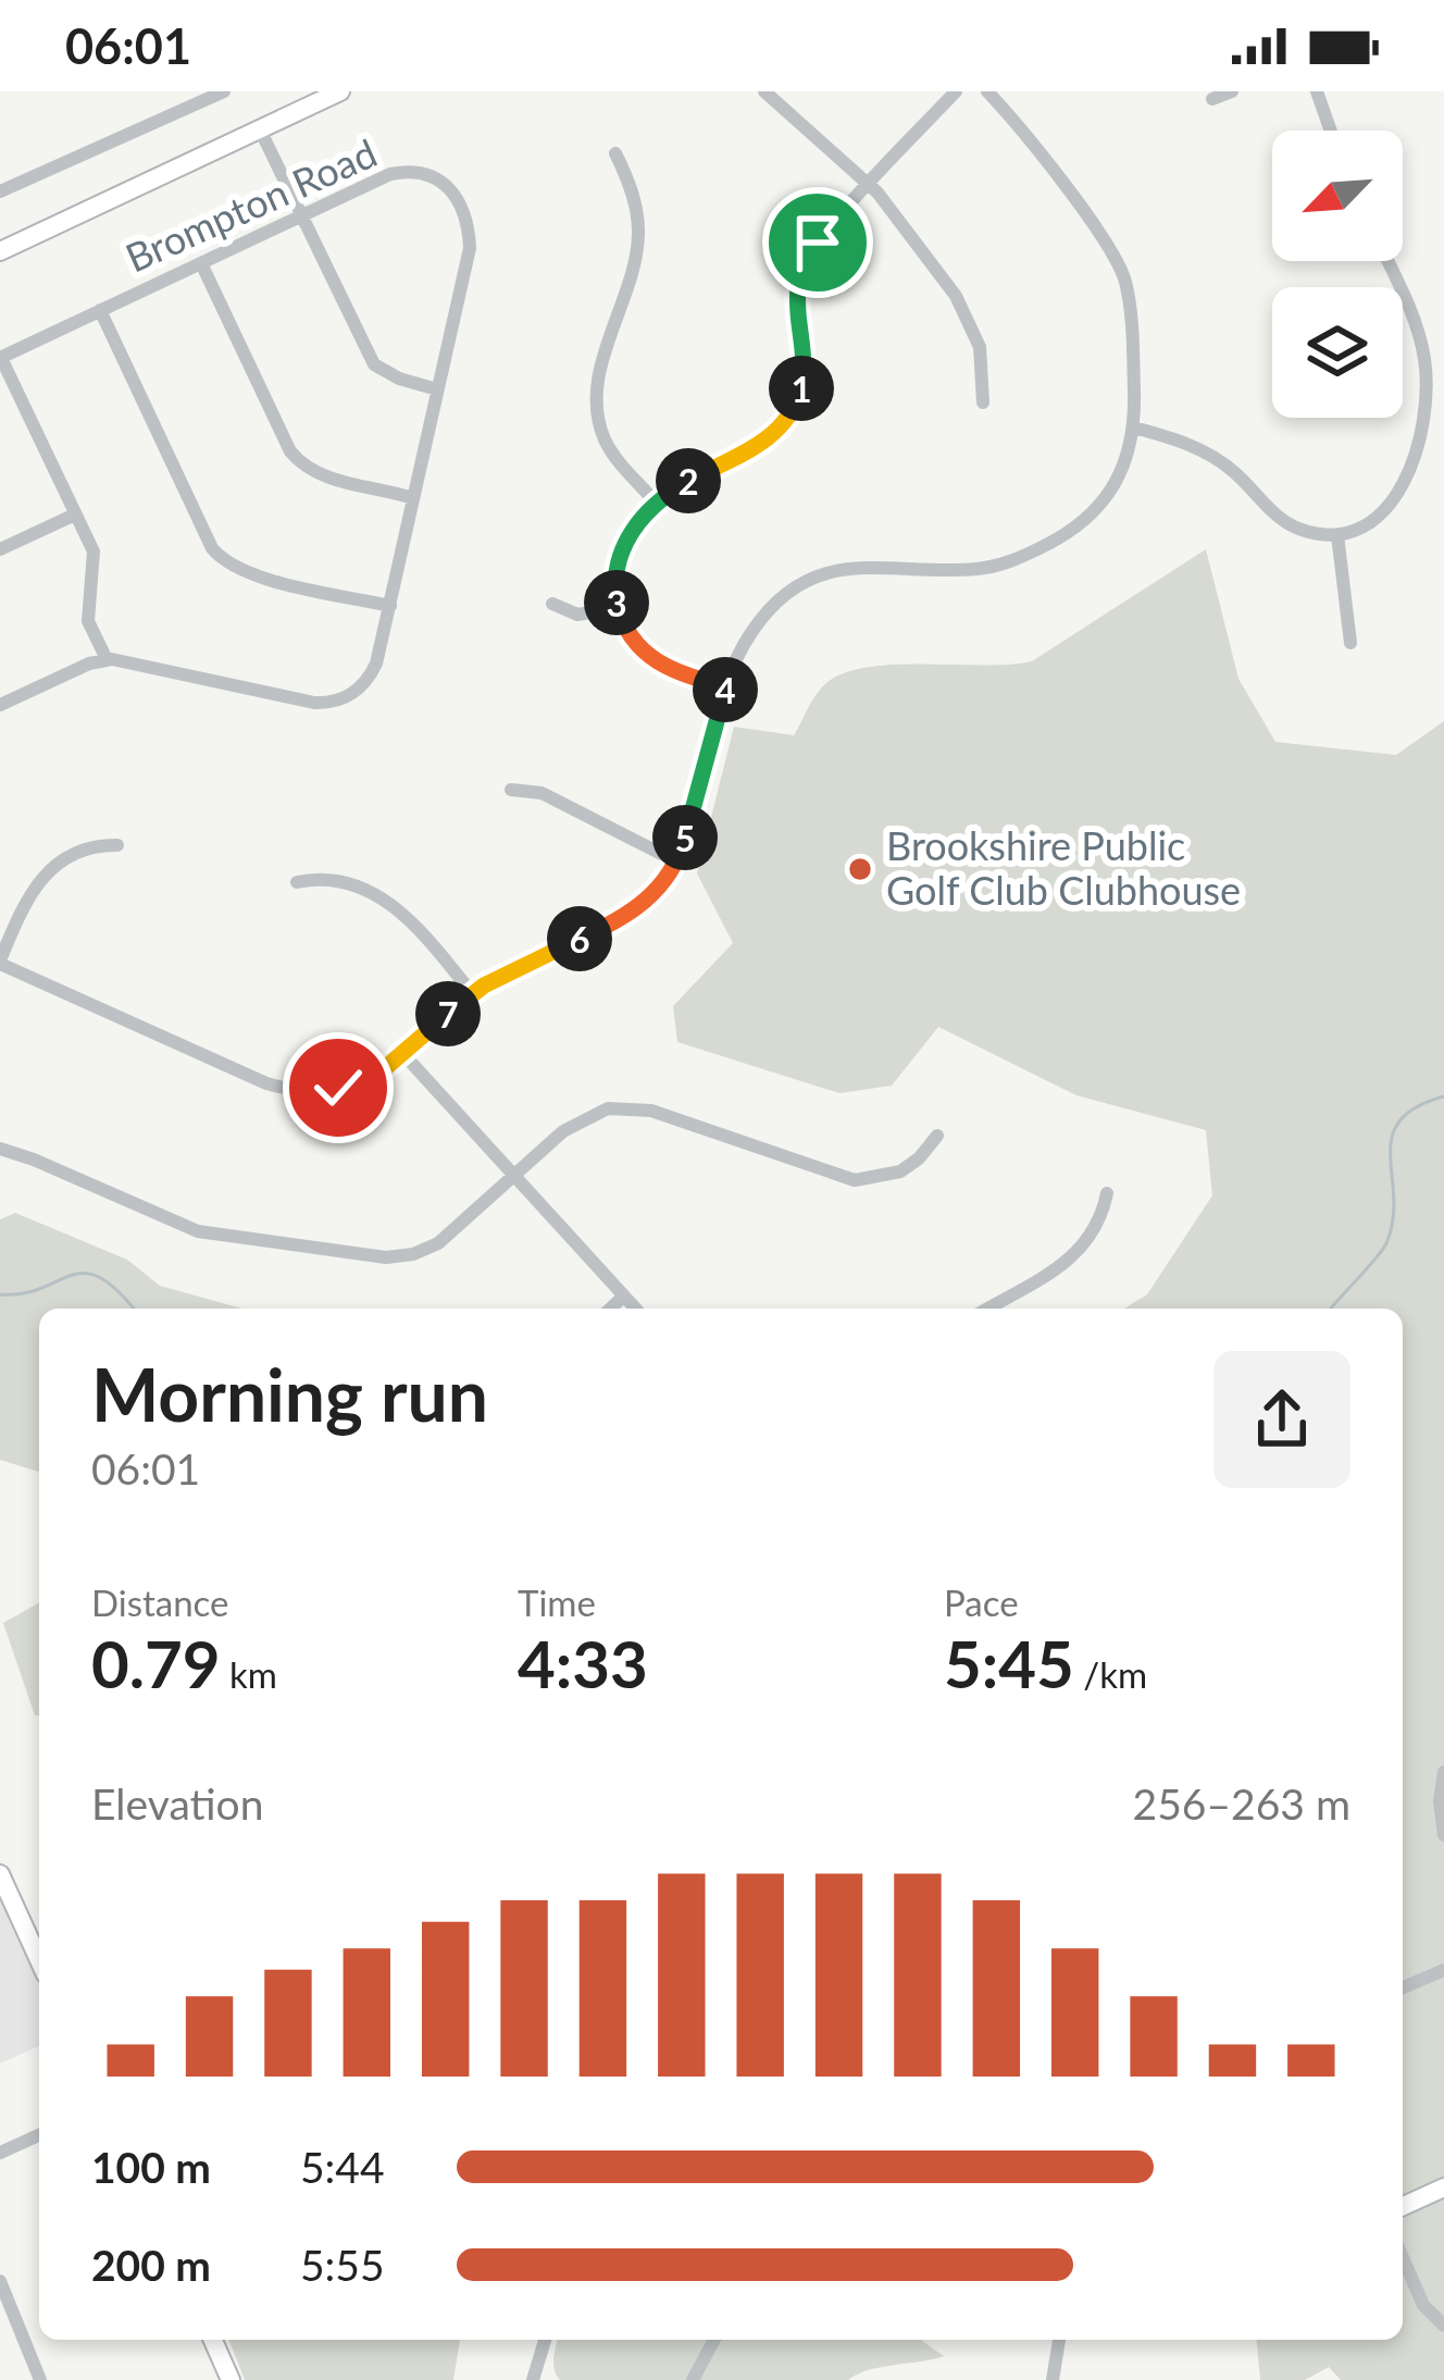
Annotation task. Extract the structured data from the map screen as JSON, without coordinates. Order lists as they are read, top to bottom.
{
  "streets": {
    "street": ["Brompton Road"]
  },
  "places": ["Brookshire Public Golf Club Clubhouse"],
  "north": "bottom left",
  "page": {
    "status": "06:01",
    "pins": [
      "1",
      "2",
      "3",
      "4",
      "5",
      "6",
      "7"
    ],
    "heading": ["Morning run", "06:01"],
    "stats": [
      ["Distance", "0.79 km"],
      ["Time", "4:33"],
      ["Pace", "5:45 /km"]
    ],
    "chart": ["Elevation", "256–263 m"],
    "list": [
      {
        "name": "100 m",
        "note": "5:44"
      },
      {
        "name": "200 m",
        "note": "5:55"
      }
    ]
  }
}
